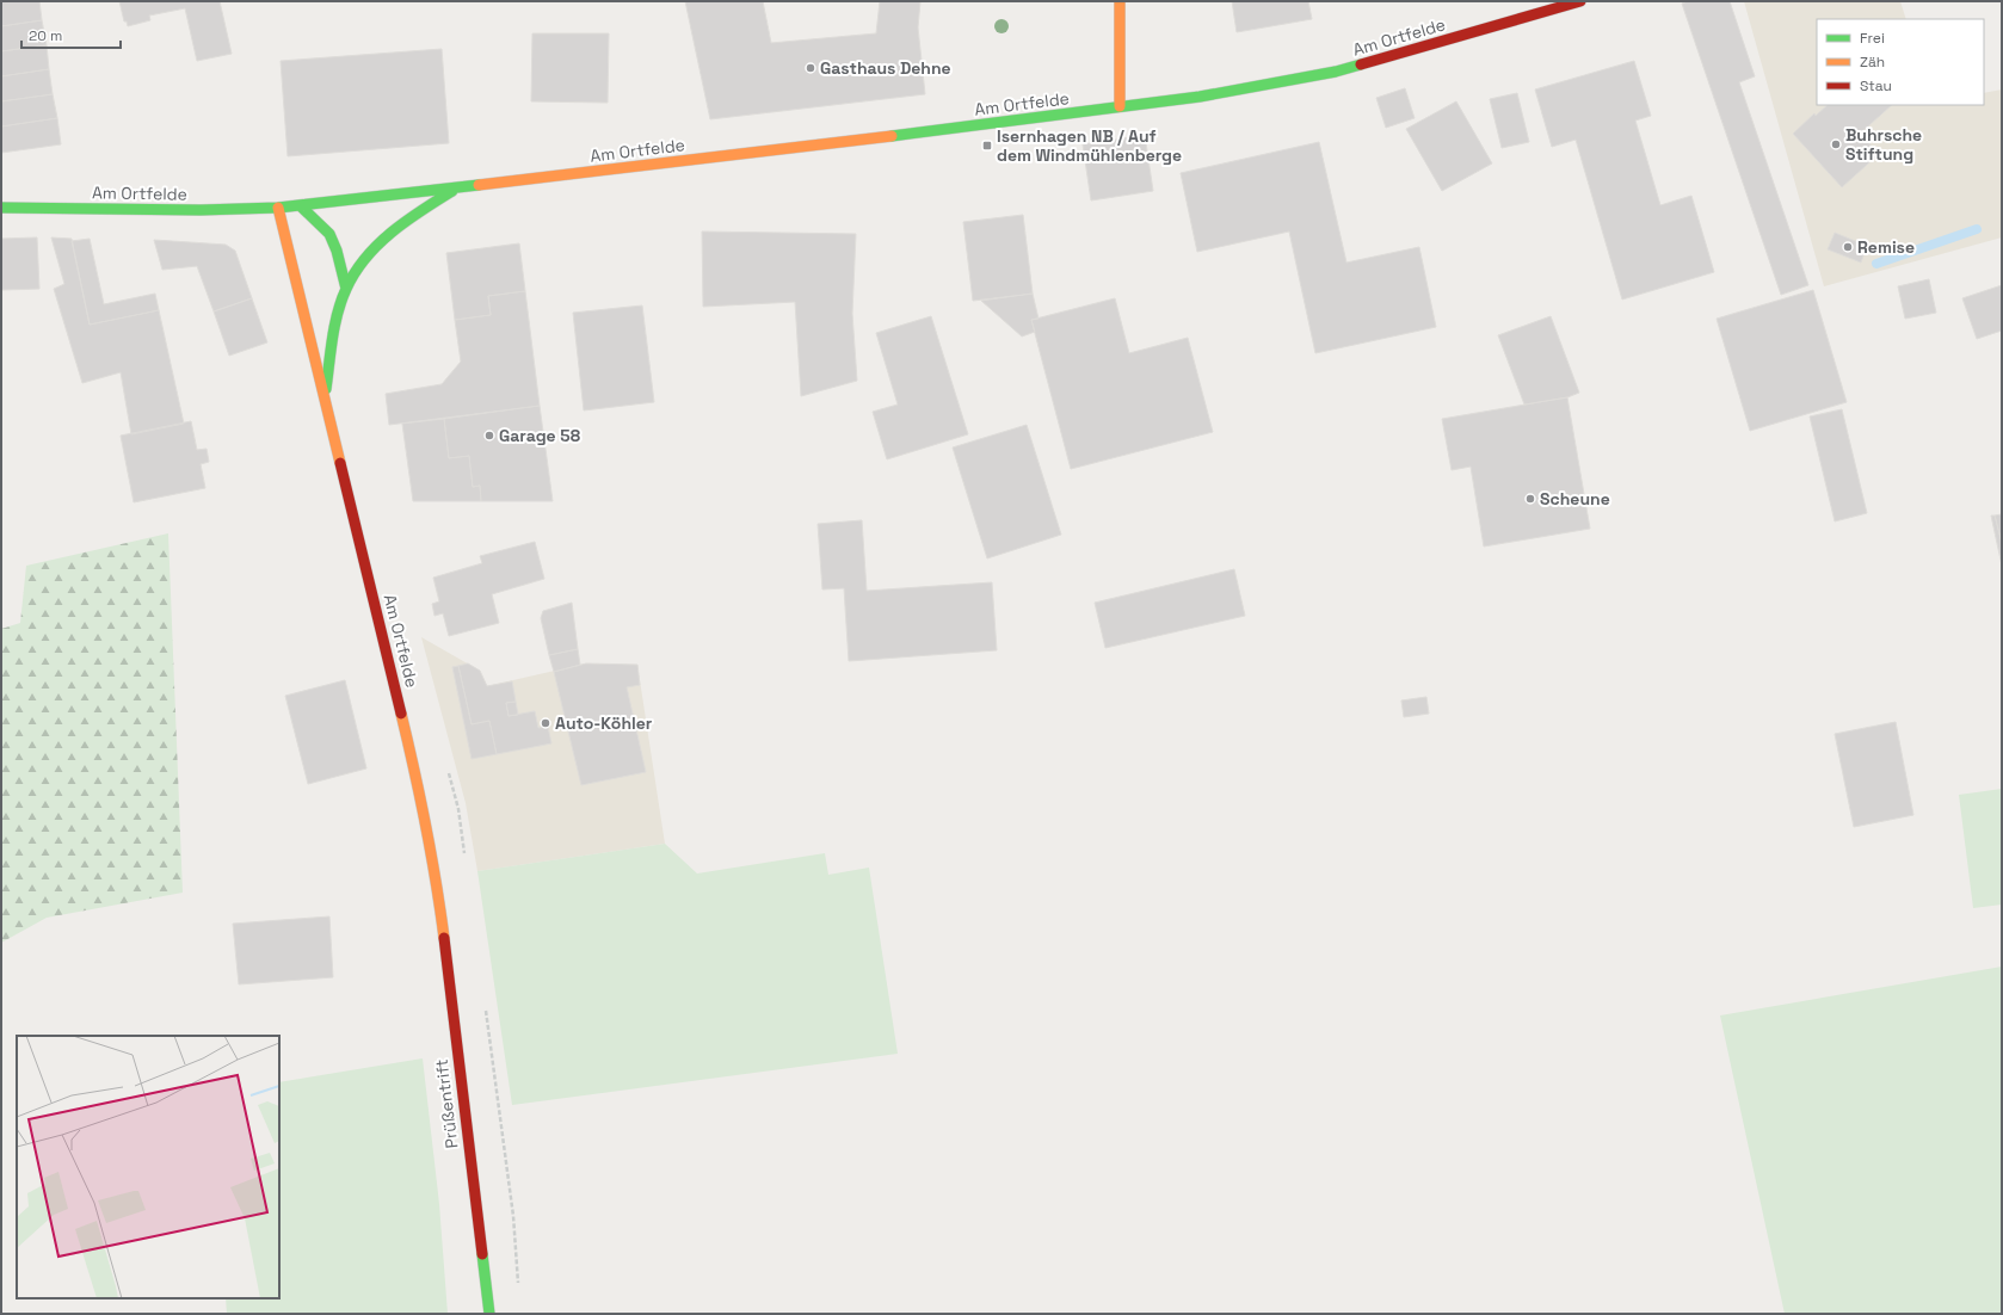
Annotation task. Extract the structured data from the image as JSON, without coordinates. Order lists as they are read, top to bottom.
{
  "streets": {
    "main road": ["Am Ortfelde", "Prüßentrift"]
  },
  "crossings": [
    ["Am Ortfelde", "Prüßentrift"]
  ],
  "places": {
    "other": [
      "Gasthaus Dehne",
      "Buhrsche Stiftung",
      "Remise",
      "Garage 58",
      "Scheune",
      "Auto-Köhler"
    ],
    "transit": ["Isernhagen NB / Auf dem Windmühlenberge"]
  },
  "legend": ["Frei", "Zäh", "Stau"],
  "scale_bar": "20 m"
}
